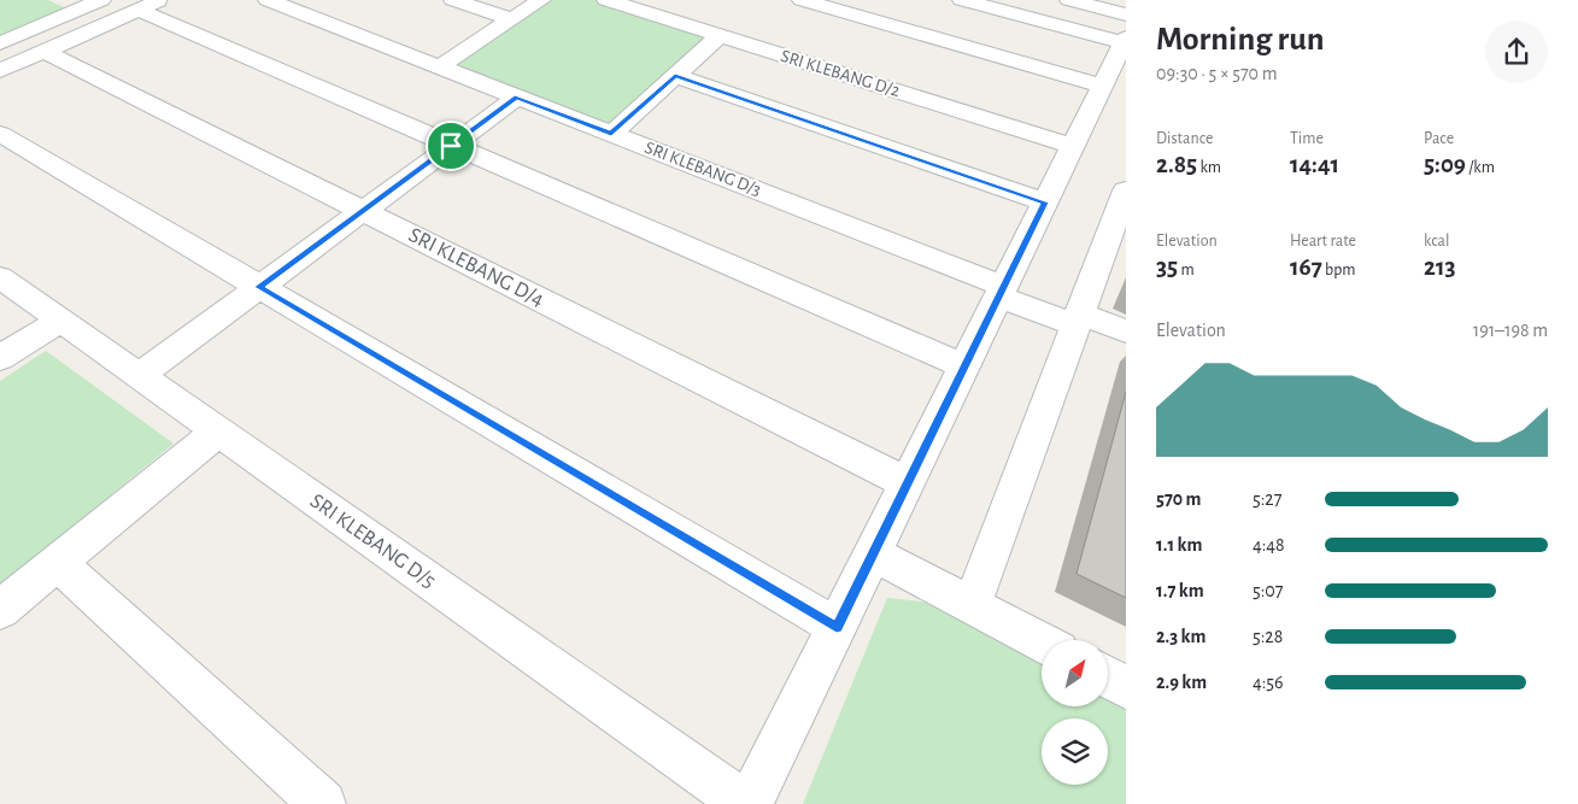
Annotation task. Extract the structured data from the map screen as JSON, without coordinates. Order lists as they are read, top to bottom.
{
  "streets": {
    "street": [
      "SRI KLEBANG D/2",
      "SRI KLEBANG D/3",
      "SRI KLEBANG D/4",
      "SRI KLEBANG D/5"
    ]
  },
  "north": "top right",
  "page": {
    "heading": ["Morning run", "09:30 · 5 × 570 m"],
    "stats": [
      ["Distance", "2.85 km"],
      ["Time", "14:41"],
      ["Pace", "5:09 /km"],
      ["Elevation", "35 m"],
      ["Heart rate", "167 bpm"],
      ["kcal", "213"]
    ],
    "chart": ["Elevation", "191–198 m"],
    "list": [
      {
        "name": "570 m",
        "note": "5:27"
      },
      {
        "name": "1.1 km",
        "note": "4:48"
      },
      {
        "name": "1.7 km",
        "note": "5:07"
      },
      {
        "name": "2.3 km",
        "note": "5:28"
      },
      {
        "name": "2.9 km",
        "note": "4:56"
      }
    ]
  }
}
